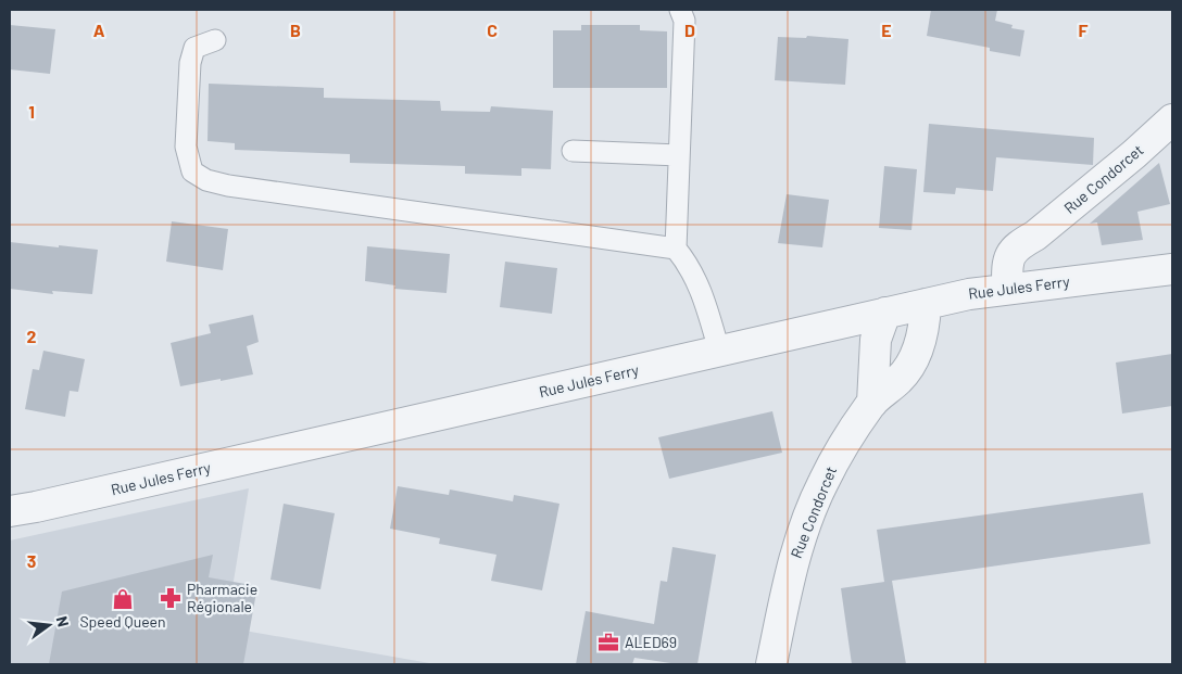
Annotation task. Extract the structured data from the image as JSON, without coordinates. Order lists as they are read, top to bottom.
{
  "streets": {
    "street": ["Rue Condorcet", "Rue Jules Ferry"]
  },
  "crossings": [
    ["Rue Condorcet", "Rue Jules Ferry"]
  ],
  "places": {
    "pharmacy": ["Pharmacie Régionale"],
    "shop": ["Speed Queen"],
    "office": ["ALED69"]
  },
  "north": "right",
  "grid": {
    "columns": [
      "A",
      "B",
      "C",
      "D",
      "E",
      "F"
    ],
    "rows": ["1", "2", "3"]
  }
}
